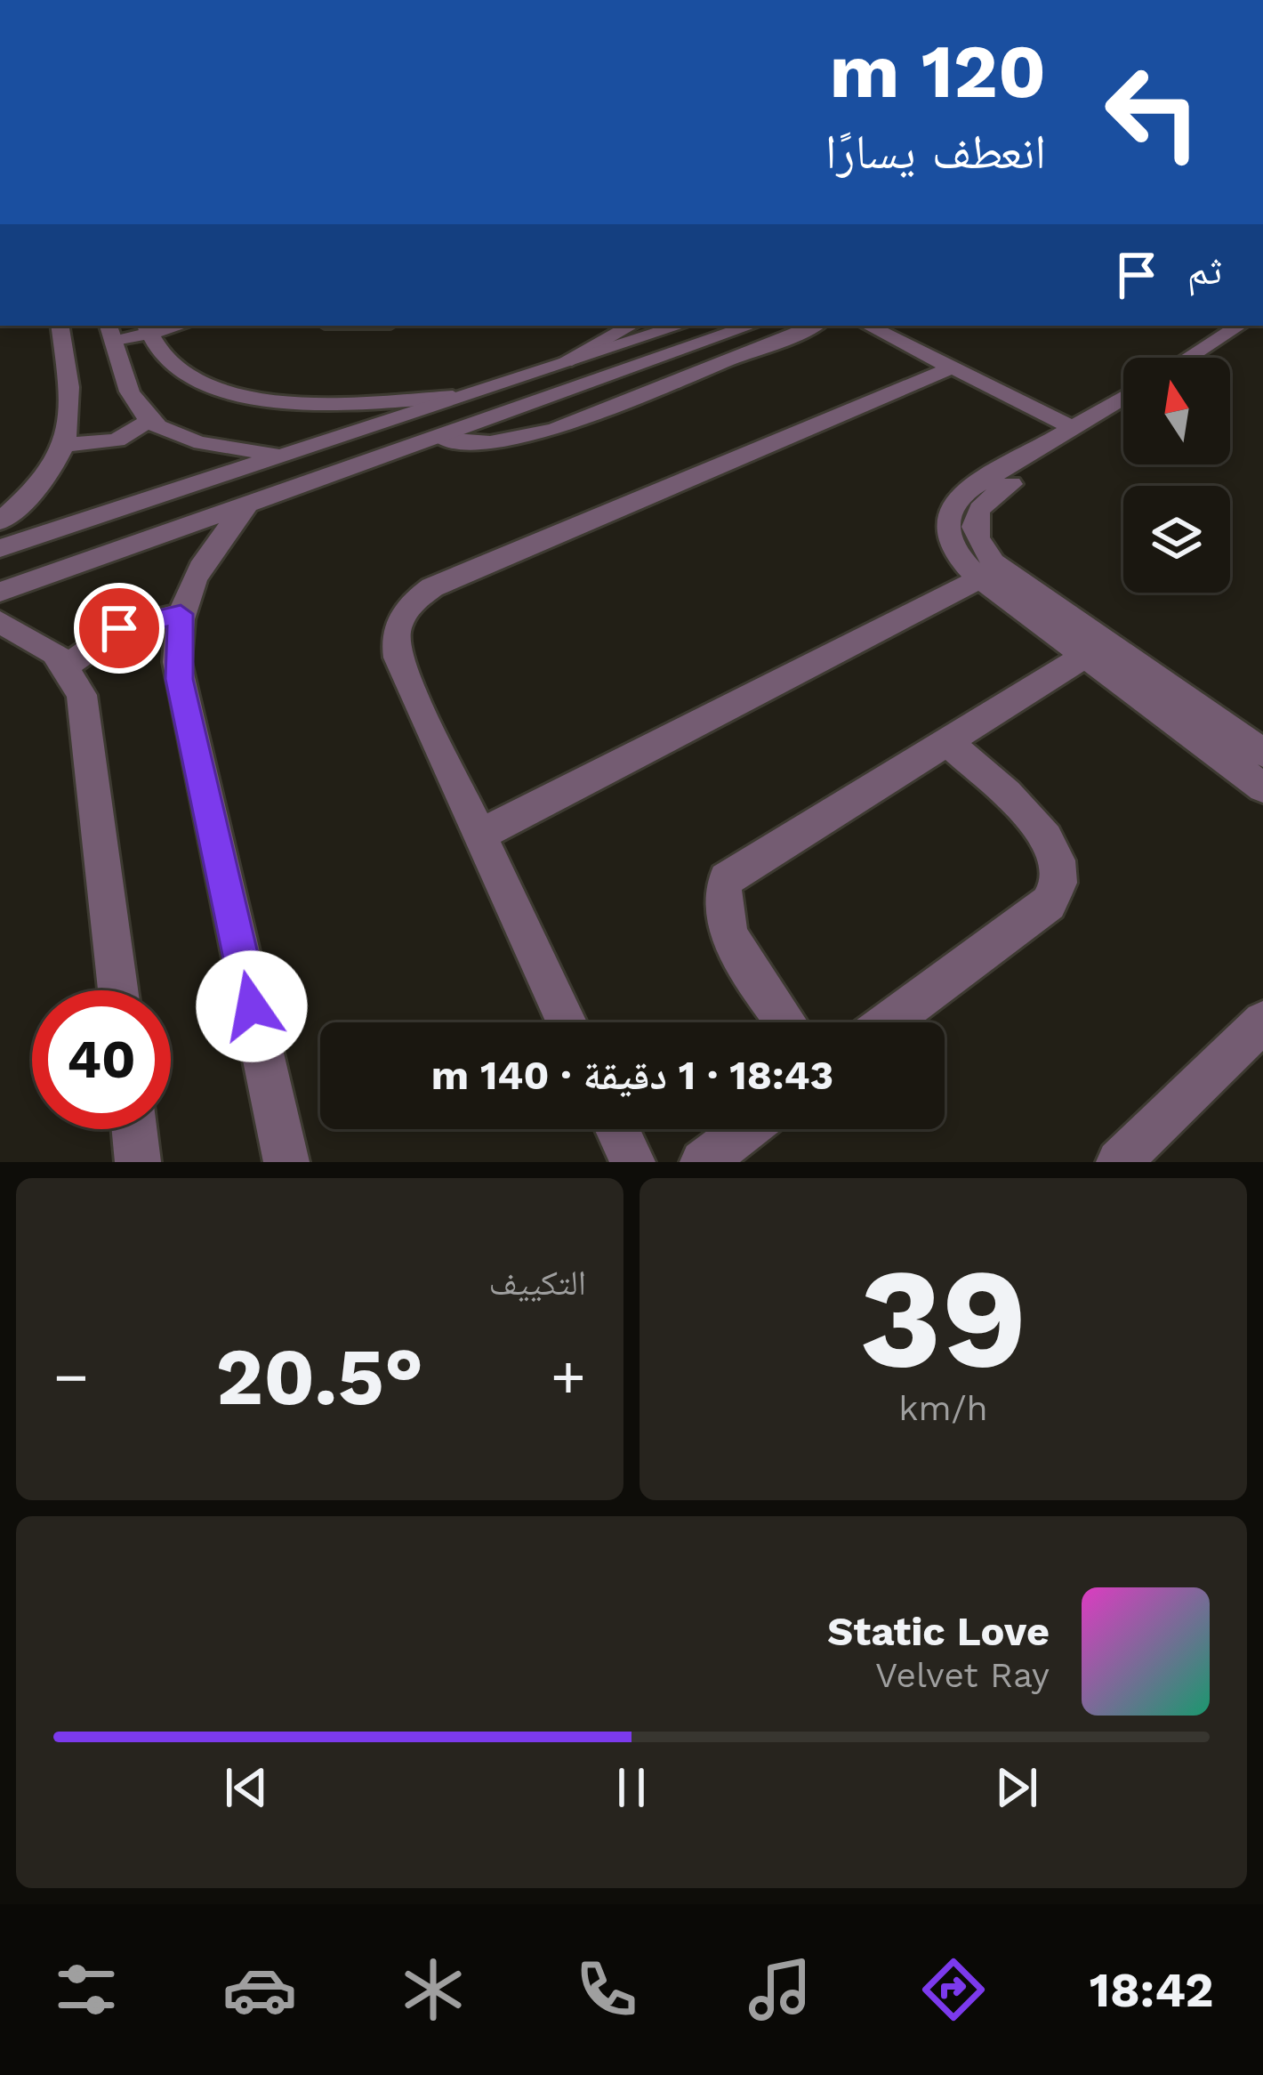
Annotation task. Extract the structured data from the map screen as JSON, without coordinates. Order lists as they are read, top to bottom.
{
  "north": "top",
  "page": {
    "turn": ["120 m", "انعطف يسارًا"],
    "then": "ثم",
    "limit": "40",
    "trip": "18:43 · 1 دقيقة · 140 m",
    "tile": [
      ["39", "km/h"],
      "التكييف"
    ],
    "heat": ["−", "20.5°", "+"],
    "song": ["Static Love", "Velvet Ray"],
    "tabs": "18:42"
  }
}
